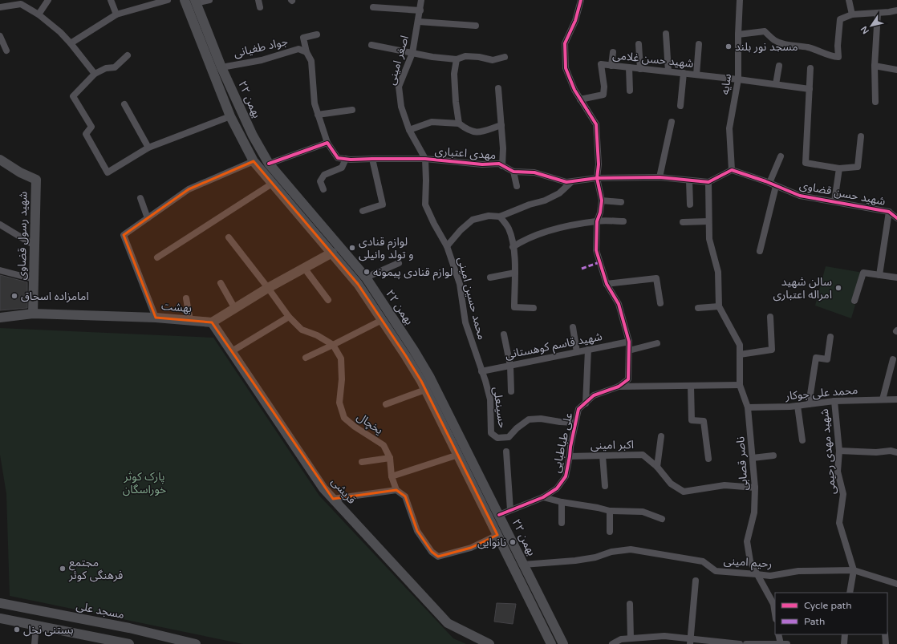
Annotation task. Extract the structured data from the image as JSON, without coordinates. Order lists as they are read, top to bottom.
{
  "streets": {
    "main road": [
      "۲۲ بهمن",
      "شهید رسول قضاوی",
      "بهشت",
      "قریشی",
      "مسجد علی"
    ],
    "street": [
      "جواد طغیانی",
      "شهید حسن غلامی",
      "اصغر امینی",
      "سایه",
      "مهدی اعتباری",
      "شهید حسن قضاوی",
      "محمد حسین امینی",
      "شهید قاسم کوهستانی",
      "محمد علی جوکار",
      "حسینعلی",
      "یخچال",
      "علی طباطبایی",
      "اکبر امینی",
      "شهید مهدی رحیمی",
      "ناصر قصابی",
      "رحیم امینی"
    ]
  },
  "crossings": [
    ["جواد طغیانی", "۲۲ بهمن"],
    ["شهید حسن غلامی", "سایه"],
    ["شهید حسن غلامی", "علی طباطبایی"],
    ["اصغر امینی", "مهدی اعتباری"],
    ["اصغر امینی", "محمد حسین امینی"],
    ["سایه", "شهید حسن قضاوی"],
    ["۲۲ بهمن", "یخچال"],
    ["۲۲ بهمن", "علی طباطبایی"],
    ["۲۲ بهمن", "رحیم امینی"],
    ["مهدی اعتباری", "محمد حسین امینی"],
    ["مهدی اعتباری", "علی طباطبایی"],
    ["شهید رسول قضاوی", "بهشت"],
    ["محمد حسین امینی", "شهید قاسم کوهستانی"],
    ["محمد حسین امینی", "حسینعلی"],
    ["بهشت", "قریشی"],
    ["شهید قاسم کوهستانی", "حسینعلی"],
    ["شهید قاسم کوهستانی", "علی طباطبایی"],
    ["محمد علی جوکار", "شهید مهدی رحیمی"],
    ["محمد علی جوکار", "ناصر قصابی"],
    ["حسینعلی", "علی طباطبایی"],
    ["علی طباطبایی", "اکبر امینی"],
    ["اکبر امینی", "ناصر قصابی"],
    ["شهید مهدی رحیمی", "رحیم امینی"],
    ["ناصر قصابی", "رحیم امینی"]
  ],
  "parks": ["پارک کوثر خوراسگان"],
  "places": [
    "مسجد نور بلند",
    "لوازم قنادی و تولد وانیلی",
    "لوازم قنادی پیمونه",
    "سالن شهید امراله اعتباری",
    "امامزاده اسحاق",
    "نانوایی",
    "مجتمع فرهنگی کوثر",
    "بستنی نخل"
  ],
  "legend": ["Cycle path", "Path"],
  "north": "bottom left"
}
